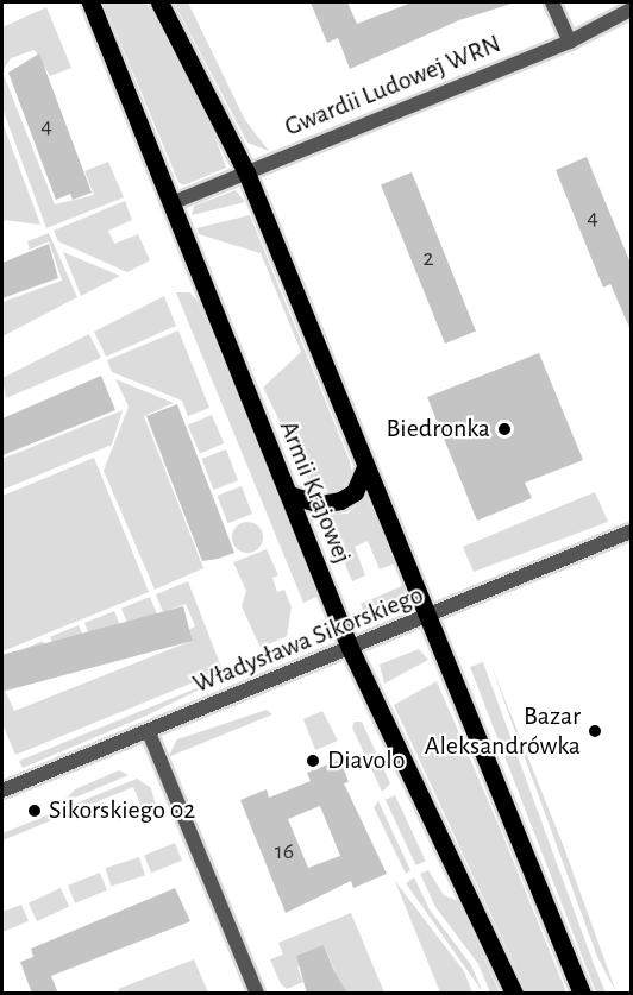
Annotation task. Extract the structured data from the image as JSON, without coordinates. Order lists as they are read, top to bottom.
{
  "streets": {
    "main road": ["Armii Krajowej"],
    "street": ["Gwardii Ludowej WRN", "Władysława Sikorskiego"]
  },
  "crossings": [
    ["Gwardii Ludowej WRN", "Armii Krajowej"],
    ["Armii Krajowej", "Władysława Sikorskiego"]
  ],
  "places": [
    "Biedronka",
    "Bazar Aleksandrówka",
    "Diavolo",
    "Sikorskiego 02"
  ],
  "house_numbers": [
    "4",
    "4",
    "2",
    "16"
  ]
}
